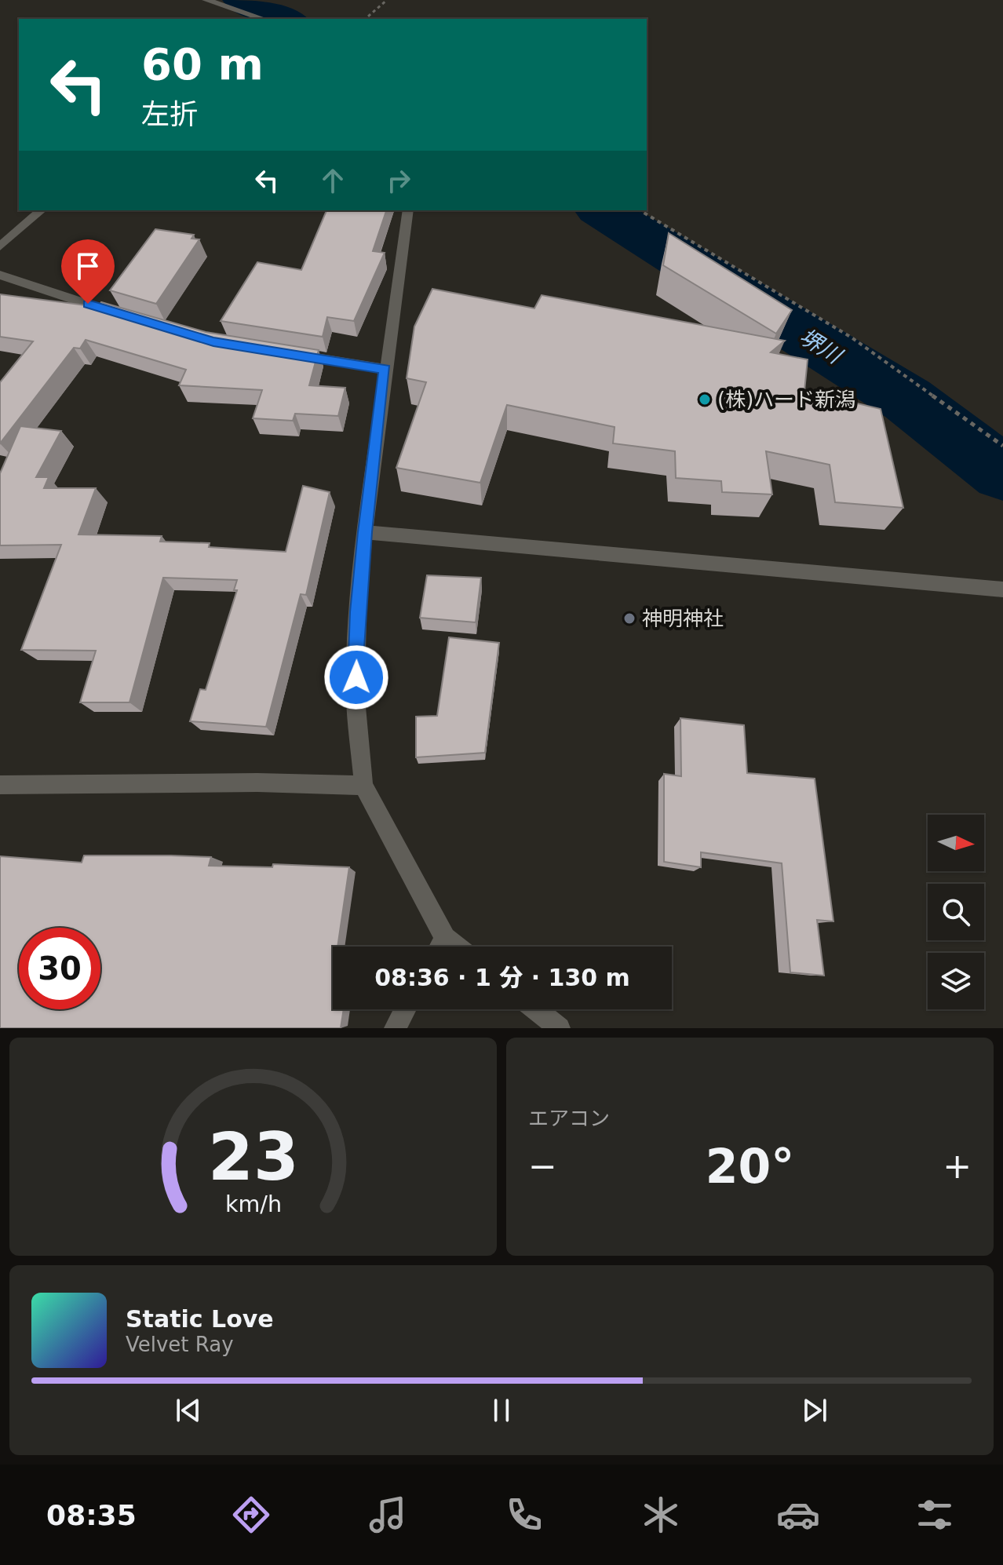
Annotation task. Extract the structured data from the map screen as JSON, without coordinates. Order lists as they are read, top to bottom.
{
  "water": ["堺川"],
  "places": ["(株)ハード新潟", "神明神社"],
  "north": "right",
  "page": {
    "turn": ["60 m", "左折"],
    "limit": "30",
    "trip": "08:36 · 1 分 · 130 m",
    "tile": "エアコン",
    "heat": ["−", "20°", "+"],
    "song": ["Static Love", "Velvet Ray"],
    "tabs": "08:35",
    "gauge": ["23", "km/h"]
  }
}
